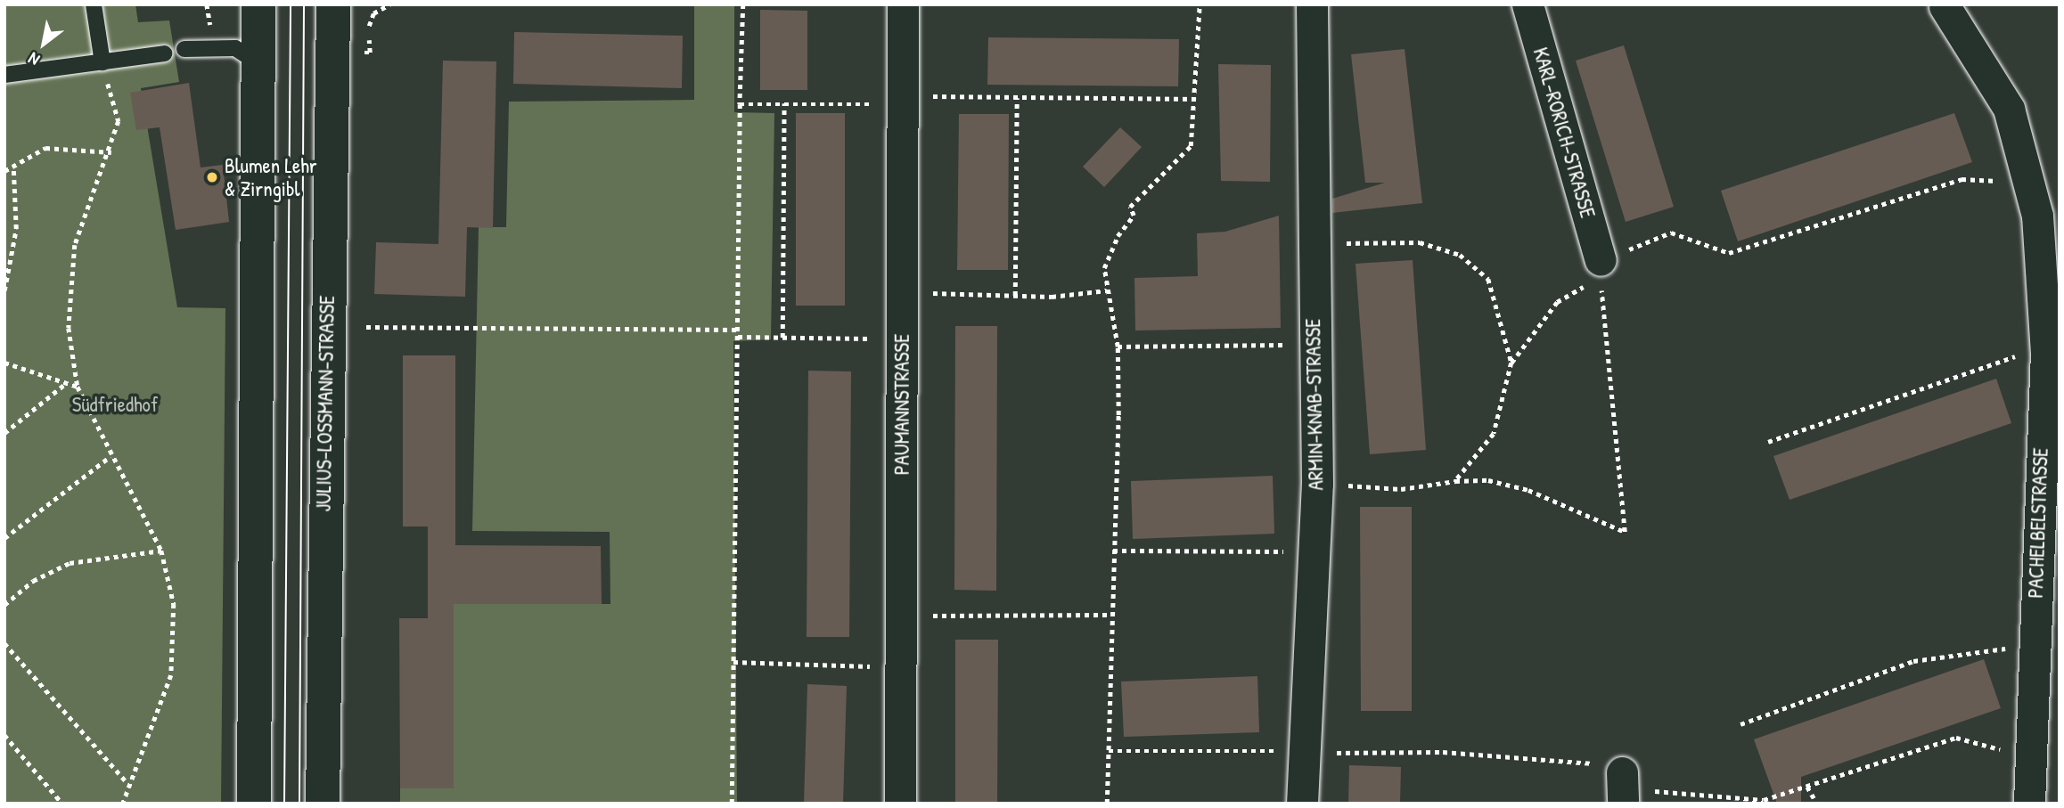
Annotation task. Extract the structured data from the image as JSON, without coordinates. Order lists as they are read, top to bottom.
{
  "streets": {
    "main road": ["JULIUS-LOSSMANN-STRASSE"],
    "street": [
      "KARL-RORICH-STRASSE",
      "PAUMANNSTRASSE",
      "ARMIN-KNAB-STRASSE",
      "PACHELBELSTRASSE"
    ]
  },
  "parks": ["Südfriedhof"],
  "places": ["Blumen Lehr & Zirngibl"],
  "north": "bottom left"
}
